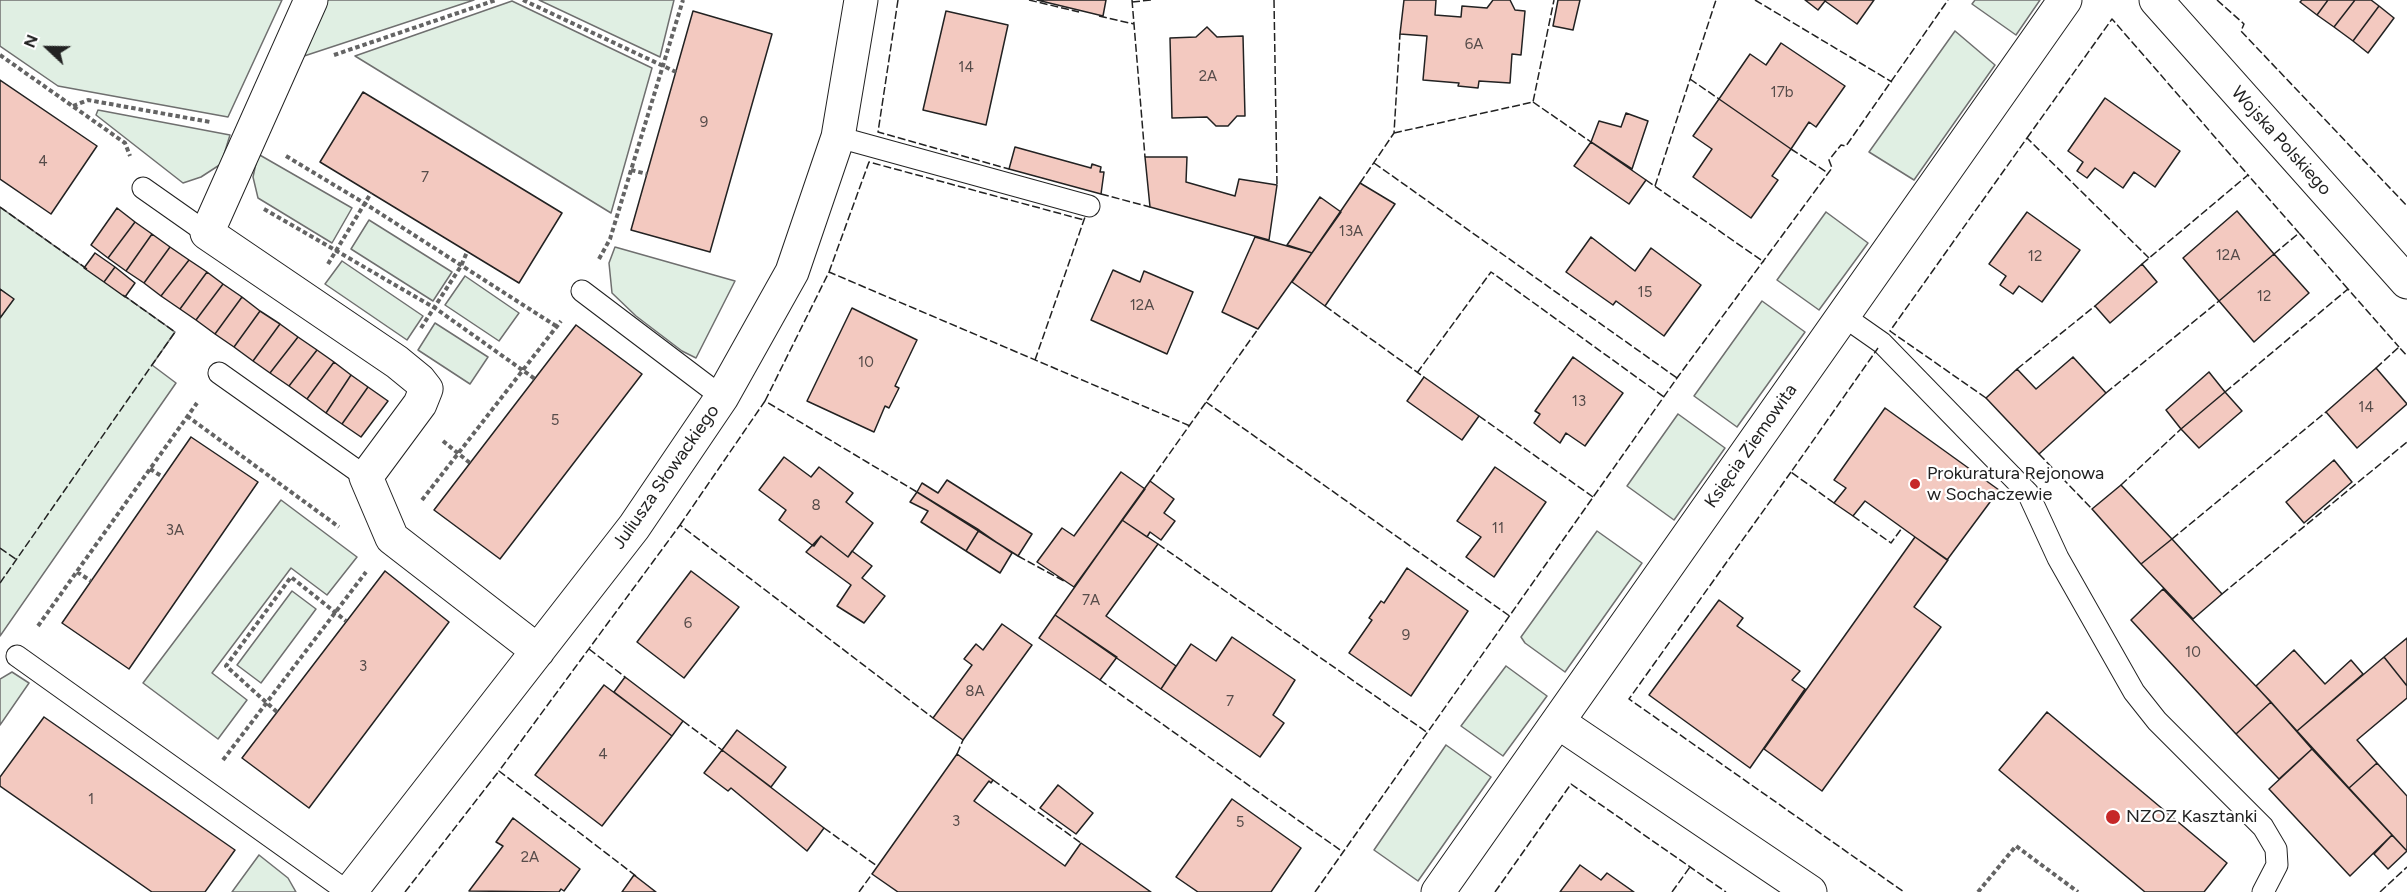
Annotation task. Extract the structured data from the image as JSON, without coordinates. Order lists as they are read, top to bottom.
{
  "streets": {
    "street": ["Wojska Polskiego", "Księcia Ziemowita", "Juliusza Słowackiego"]
  },
  "places": ["Prokuratura Rejonowa w Sochaczewie", "NZOZ Kasztanki"],
  "house_numbers": [
    "6A",
    "14",
    "2A",
    "17b",
    "9",
    "4",
    "7",
    "13A",
    "12A",
    "12",
    "15",
    "12",
    "12A",
    "10",
    "13",
    "14",
    "5",
    "8",
    "11",
    "3A",
    "7A",
    "6",
    "9",
    "10",
    "3",
    "8A",
    "7",
    "4",
    "1",
    "3",
    "5",
    "2A"
  ],
  "north": "left"
}
